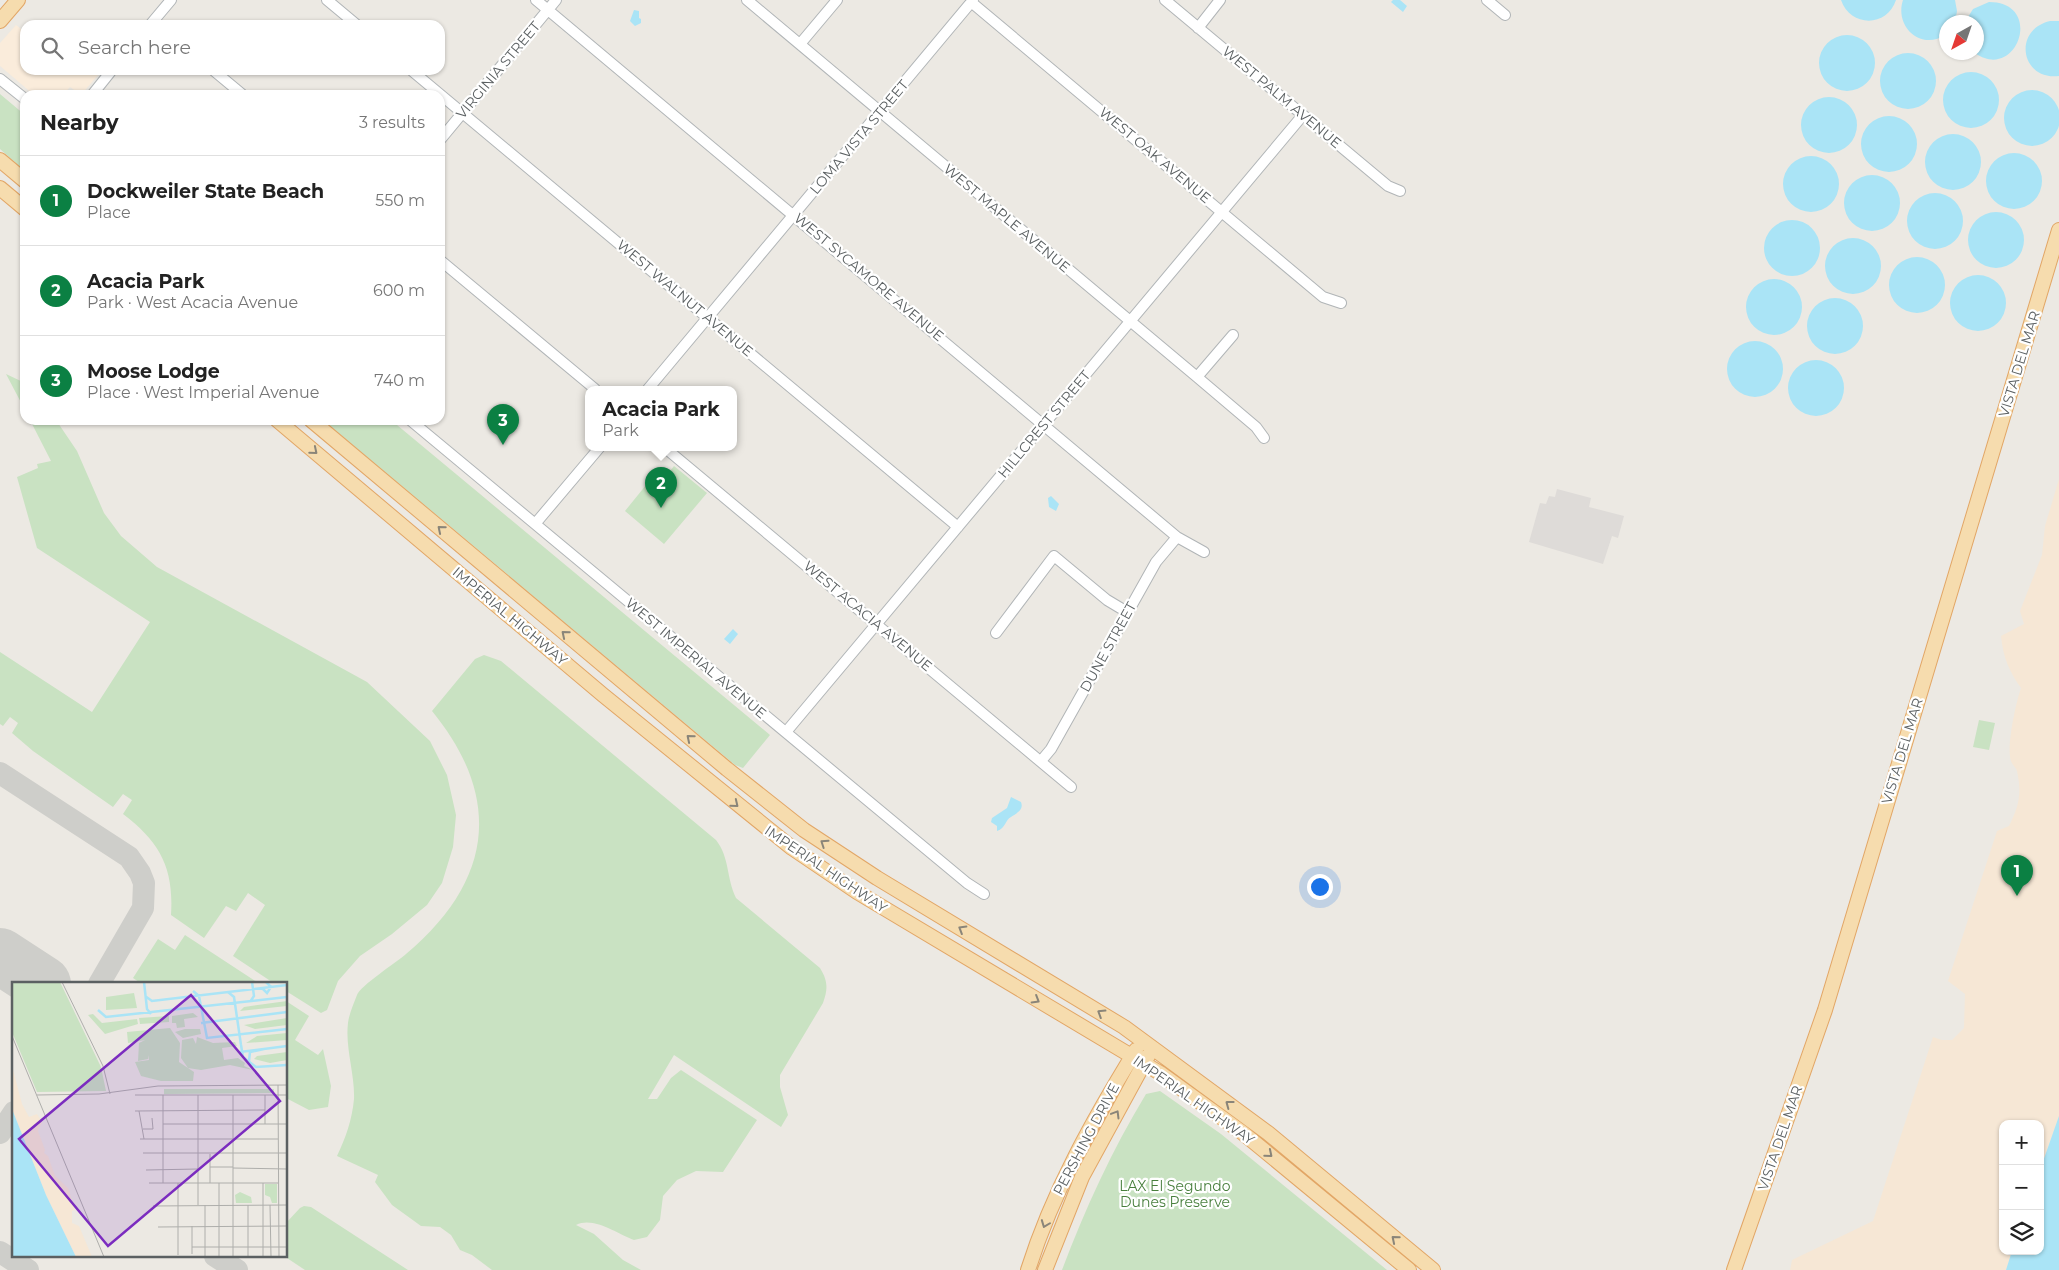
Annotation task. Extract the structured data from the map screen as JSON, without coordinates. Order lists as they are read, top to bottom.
{
  "streets": {
    "main road": ["VISTA DEL MAR", "IMPERIAL HIGHWAY", "PERSHING DRIVE"],
    "street": [
      "VIRGINIA STREET",
      "WEST PALM AVENUE",
      "LOMA VISTA STREET",
      "WEST OAK AVENUE",
      "WEST MAPLE AVENUE",
      "WEST SYCAMORE AVENUE",
      "WEST WALNUT AVENUE",
      "HILLCREST STREET",
      "WEST ACACIA AVENUE",
      "DUNE STREET",
      "WEST IMPERIAL AVENUE"
    ]
  },
  "crossings": [
    ["VIRGINIA STREET", "WEST SYCAMORE AVENUE"],
    ["VIRGINIA STREET", "WEST WALNUT AVENUE"],
    ["WEST PALM AVENUE", "HILLCREST STREET"],
    ["LOMA VISTA STREET", "WEST OAK AVENUE"],
    ["LOMA VISTA STREET", "WEST MAPLE AVENUE"],
    ["LOMA VISTA STREET", "WEST SYCAMORE AVENUE"],
    ["LOMA VISTA STREET", "WEST WALNUT AVENUE"],
    ["WEST OAK AVENUE", "HILLCREST STREET"],
    ["WEST MAPLE AVENUE", "HILLCREST STREET"],
    ["WEST SYCAMORE AVENUE", "HILLCREST STREET"],
    ["WEST SYCAMORE AVENUE", "DUNE STREET"],
    ["WEST WALNUT AVENUE", "HILLCREST STREET"],
    ["HILLCREST STREET", "WEST ACACIA AVENUE"],
    ["HILLCREST STREET", "WEST IMPERIAL AVENUE"],
    ["IMPERIAL HIGHWAY", "PERSHING DRIVE"],
    ["WEST ACACIA AVENUE", "DUNE STREET"]
  ],
  "parks": ["LAX El Segundo Dunes Preserve"],
  "north": "bottom left",
  "page": {
    "search": "Search here",
    "heading": ["Nearby", "3 results"],
    "list": [
      {
        "mark": "1",
        "name": "Dockweiler State Beach",
        "note": "Place",
        "value": "550 m"
      },
      {
        "mark": "2",
        "name": "Acacia Park",
        "note": "Park · West Acacia Avenue",
        "value": "600 m"
      },
      {
        "mark": "3",
        "name": "Moose Lodge",
        "note": "Place · West Imperial Avenue",
        "value": "740 m"
      }
    ],
    "popup": ["Acacia Park", "Park"],
    "pins": ["3", "2", "1"],
    "map_buttons": ["+", "−"]
  }
}
